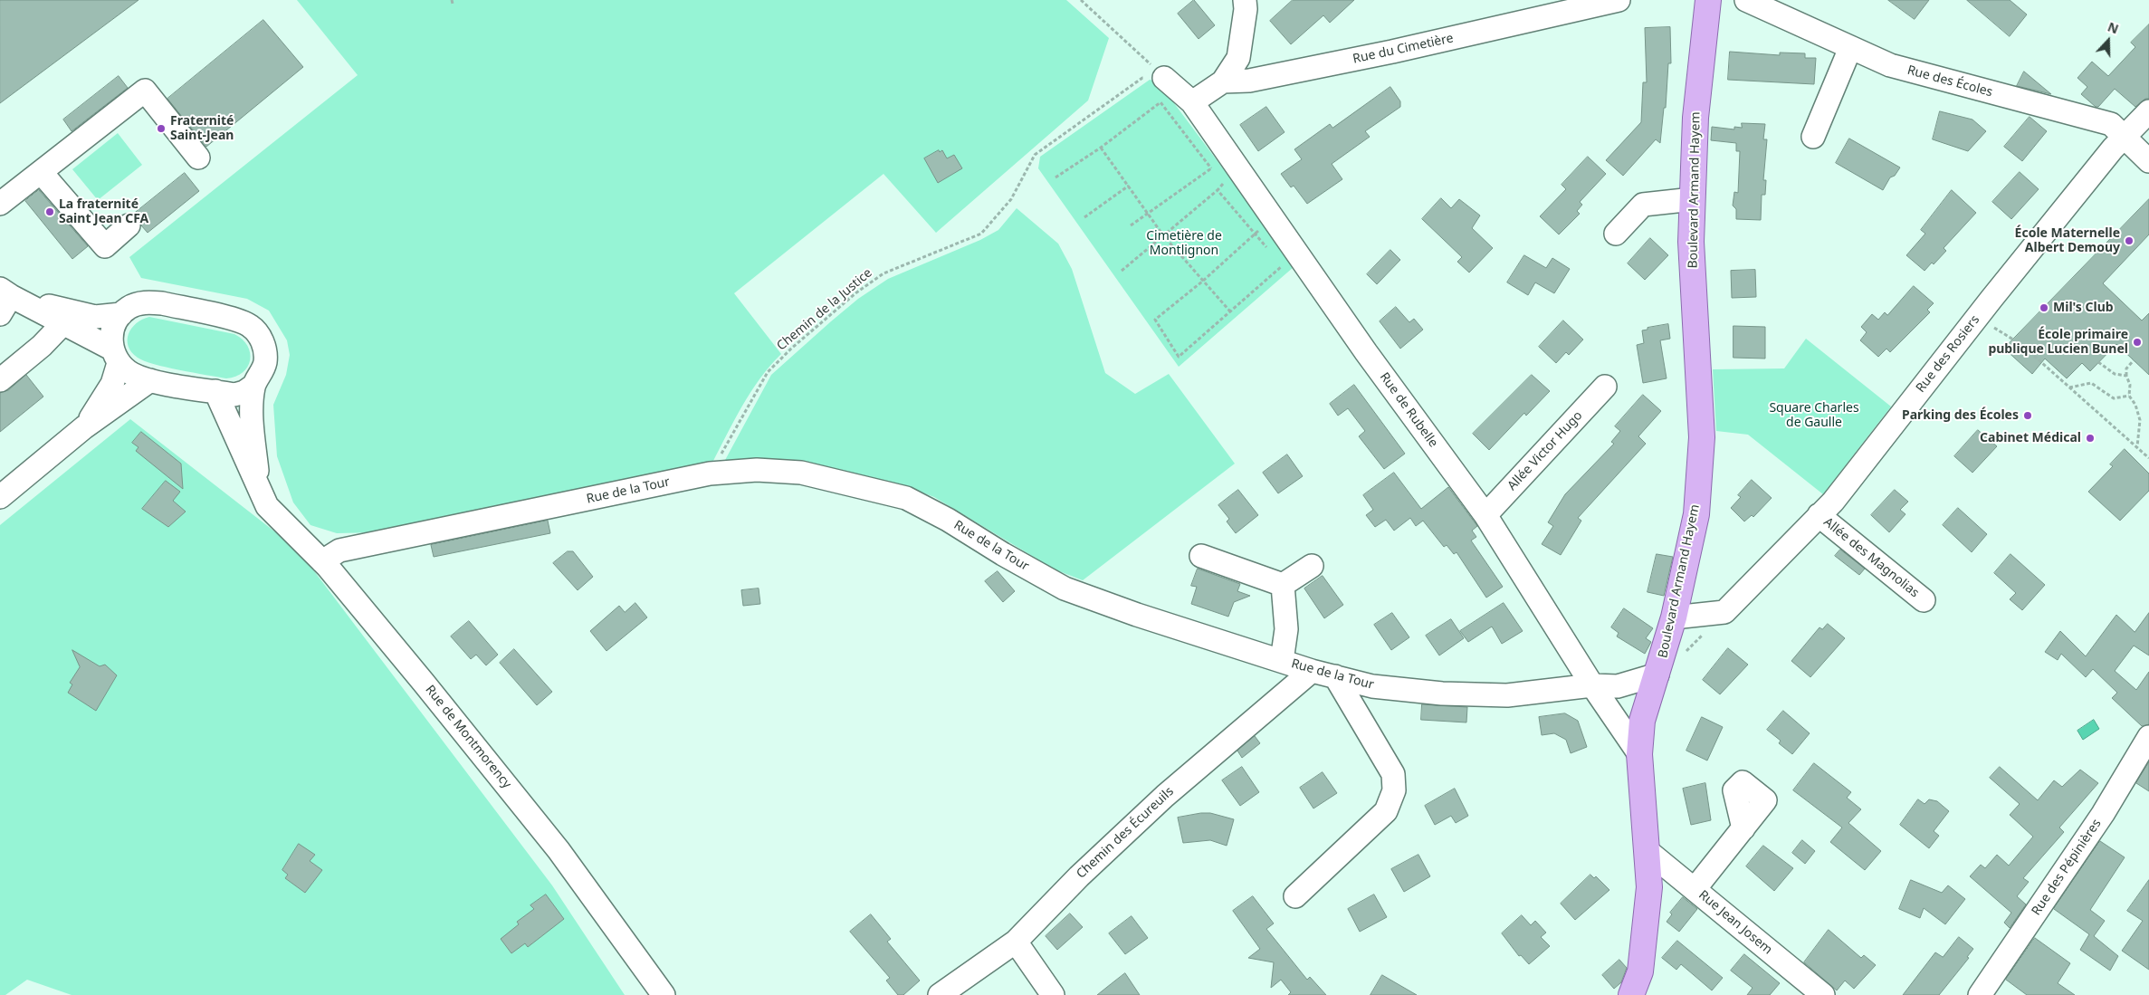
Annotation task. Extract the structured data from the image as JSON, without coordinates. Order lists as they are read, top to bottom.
{
  "streets": {
    "main road": ["Boulevard Armand Hayem"],
    "street": [
      "Rue du Cimetière",
      "Rue des Écoles",
      "Rue des Rosiers",
      "Rue de Rubelle",
      "Allée Victor Hugo",
      "Rue de la Tour",
      "Allée des Magnolias",
      "Rue de Montmorency",
      "Chemin des Écureuils",
      "Rue des Pépinières",
      "Rue Jean Josem"
    ],
    "path": ["Chemin de la Justice"]
  },
  "crossings": [
    ["Rue des Écoles", "Rue des Rosiers"],
    ["Boulevard Armand Hayem", "Rue de Rubelle"],
    ["Boulevard Armand Hayem", "Rue de la Tour"],
    ["Boulevard Armand Hayem", "Rue Jean Josem"],
    ["Chemin de la Justice", "Rue de Rubelle"],
    ["Chemin de la Justice", "Rue de la Tour"],
    ["Rue des Rosiers", "Allée des Magnolias"],
    ["Rue de Rubelle", "Allée Victor Hugo"],
    ["Rue de Rubelle", "Rue de la Tour"],
    ["Rue de la Tour", "Rue de Montmorency"],
    ["Rue de la Tour", "Chemin des Écureuils"]
  ],
  "parks": ["Cimetière de Montlignon", "Square Charles de Gaulle"],
  "places": [
    "Fraternité Saint-Jean",
    "La fraternité Saint Jean CFA",
    "École Maternelle Albert Demouy",
    "Mil's Club",
    "École primaire publique Lucien Bunel",
    "Parking des Écoles",
    "Cabinet Médical"
  ],
  "north": "top"
}
